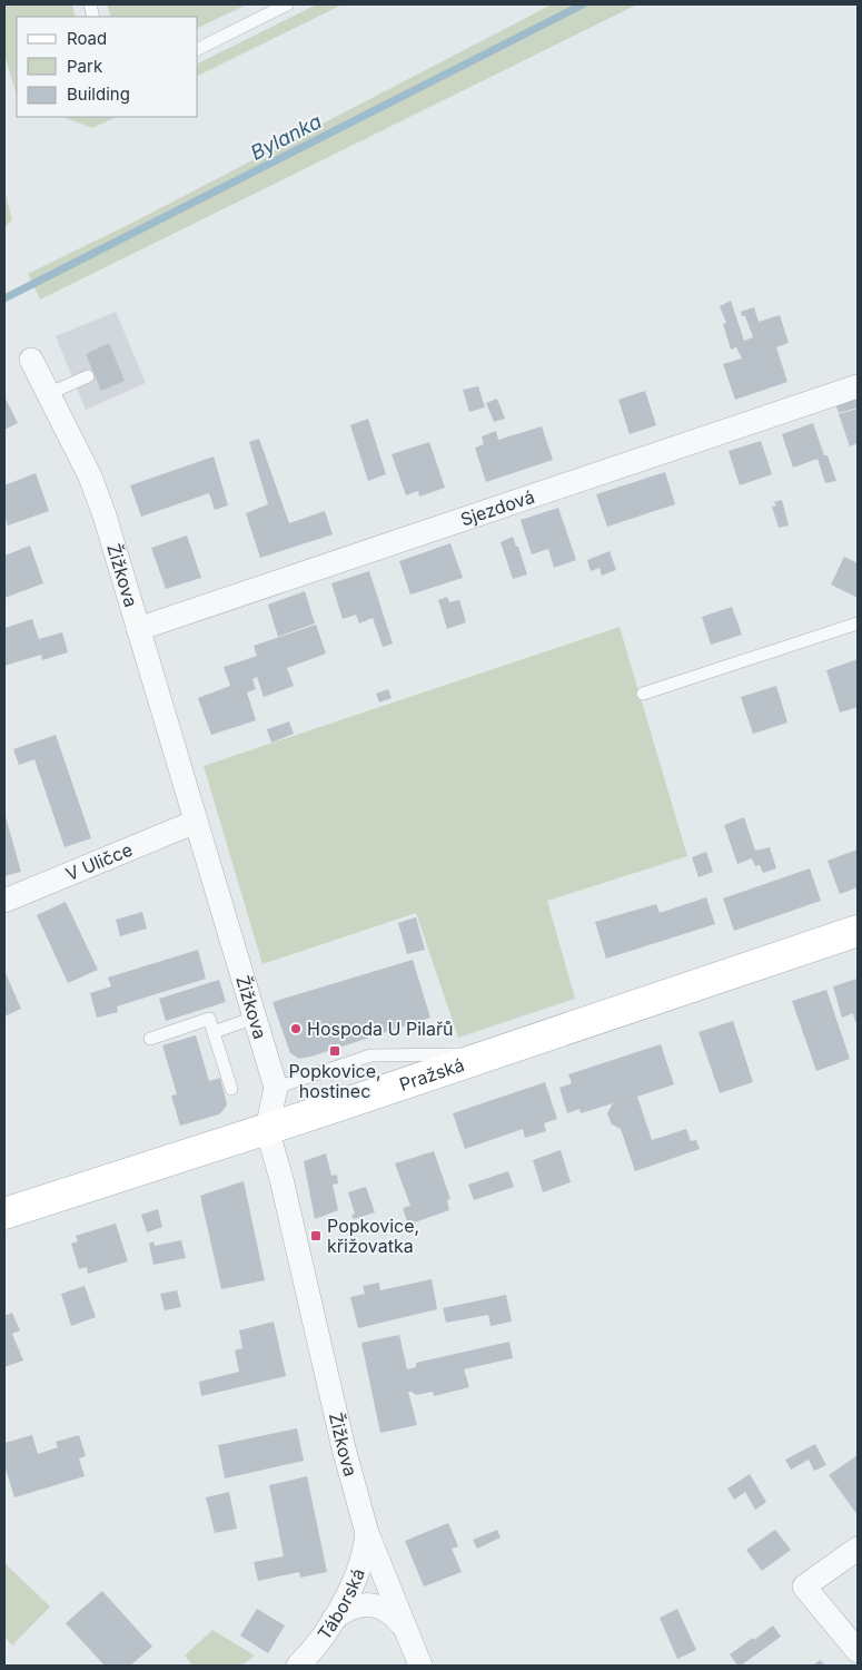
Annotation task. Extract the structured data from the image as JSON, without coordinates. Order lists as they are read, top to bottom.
{
  "streets": {
    "main road": ["Pražská"],
    "street": [
      "Sjezdová",
      "Žižkova",
      "V Uličce",
      "Táborská"
    ]
  },
  "crossings": [
    ["Sjezdová", "Žižkova"],
    ["Žižkova", "V Uličce"],
    ["Žižkova", "Pražská"],
    ["Žižkova", "Táborská"]
  ],
  "water": ["Bylanka"],
  "places": {
    "other": ["Hospoda U Pilařů"],
    "transit": ["Popkovice, hostinec", "Popkovice, křižovatka"]
  },
  "legend": ["Road", "Park", "Building"]
}
